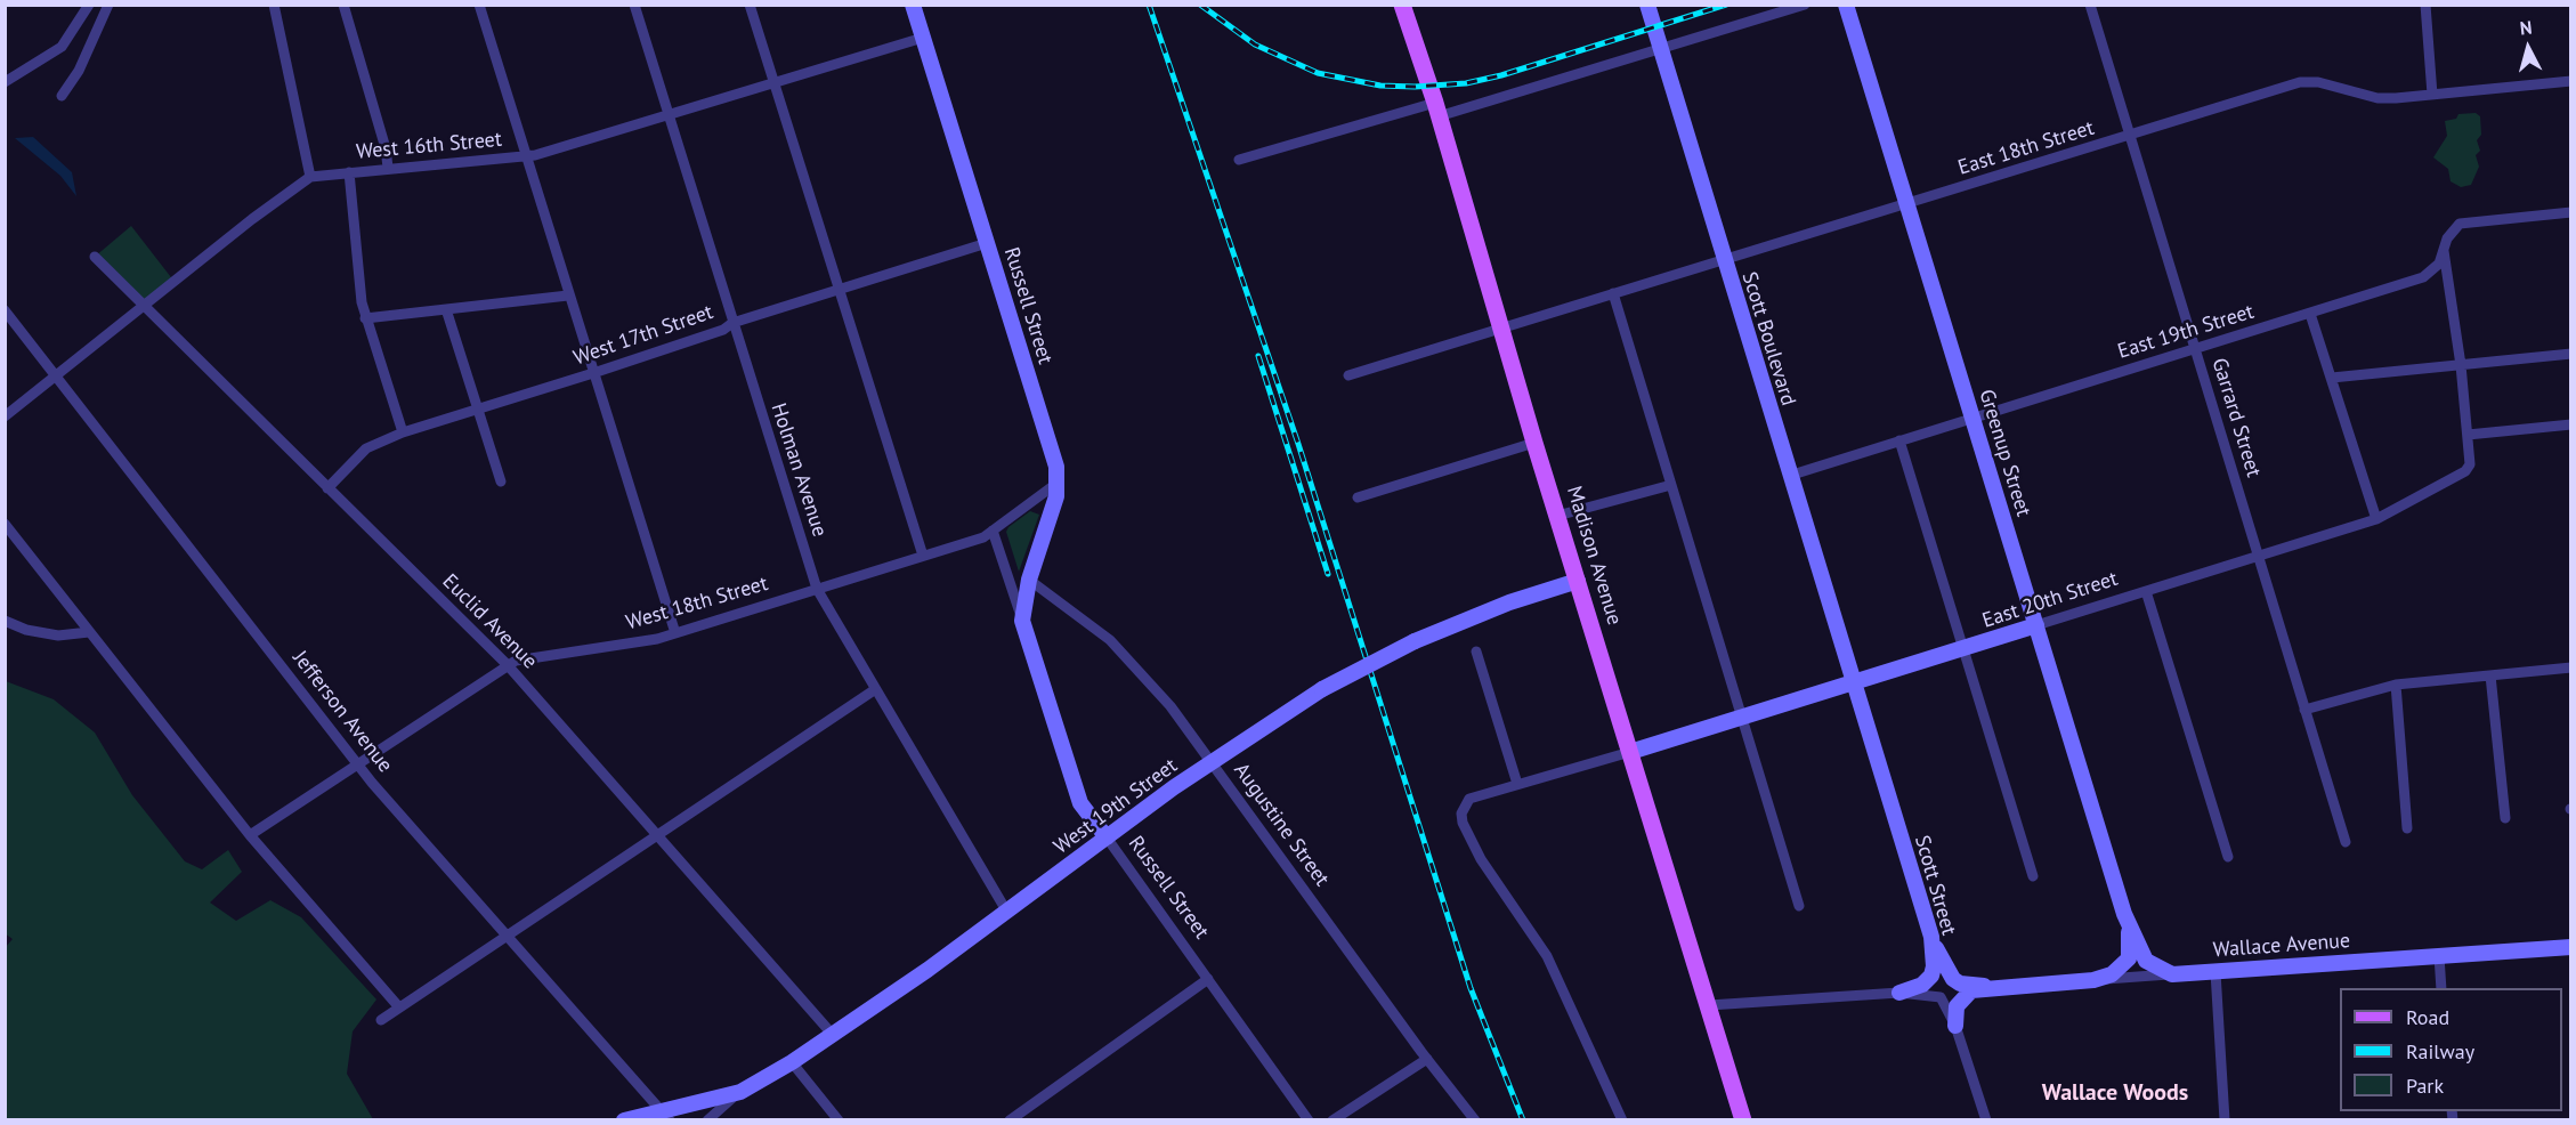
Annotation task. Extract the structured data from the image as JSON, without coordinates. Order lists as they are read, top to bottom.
{
  "streets": {
    "main road": ["Madison Avenue"],
    "street": [
      "West 16th Street",
      "East 18th Street",
      "Russell Street",
      "East 19th Street",
      "West 17th Street",
      "Scott Boulevard",
      "Garrard Street",
      "Greenup Street",
      "Holman Avenue",
      "East 20th Street",
      "West 18th Street",
      "Euclid Avenue",
      "Jefferson Avenue",
      "West 19th Street",
      "Augustine Street",
      "Scott Street",
      "Wallace Avenue"
    ]
  },
  "crossings": [
    ["West 16th Street", "Russell Street"],
    ["West 16th Street", "Holman Avenue"],
    ["West 16th Street", "Euclid Avenue"],
    ["West 16th Street", "Jefferson Avenue"],
    ["East 18th Street", "Scott Boulevard"],
    ["East 18th Street", "Garrard Street"],
    ["East 18th Street", "Greenup Street"],
    ["East 18th Street", "Madison Avenue"],
    ["Russell Street", "West 17th Street"],
    ["Russell Street", "West 18th Street"],
    ["Russell Street", "West 19th Street"],
    ["Russell Street", "Augustine Street"],
    ["East 19th Street", "Scott Boulevard"],
    ["East 19th Street", "Garrard Street"],
    ["East 19th Street", "Greenup Street"],
    ["West 17th Street", "Holman Avenue"],
    ["West 17th Street", "Euclid Avenue"],
    ["Scott Boulevard", "East 20th Street"],
    ["Scott Boulevard", "Scott Street"],
    ["Garrard Street", "East 20th Street"],
    ["Greenup Street", "East 20th Street"],
    ["Holman Avenue", "West 18th Street"],
    ["Holman Avenue", "West 19th Street"],
    ["Madison Avenue", "East 20th Street"],
    ["Madison Avenue", "West 19th Street"],
    ["East 20th Street", "Scott Street"],
    ["West 18th Street", "Euclid Avenue"],
    ["West 18th Street", "Jefferson Avenue"],
    ["Euclid Avenue", "West 19th Street"],
    ["West 19th Street", "Augustine Street"],
    ["Scott Street", "Wallace Avenue"]
  ],
  "districts": ["Wallace Woods"],
  "legend": ["Road", "Railway", "Park"],
  "north": "top"
}
